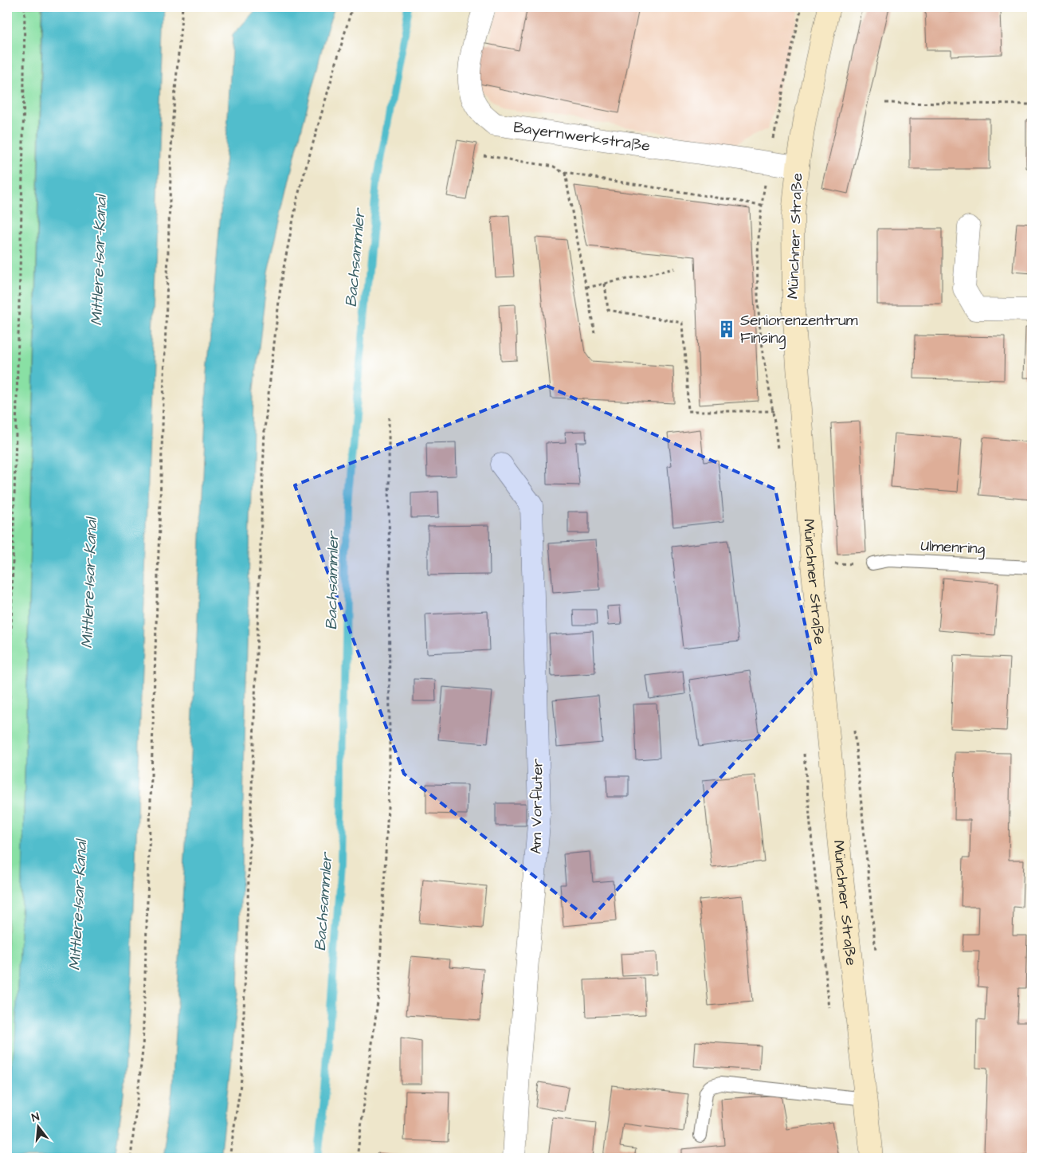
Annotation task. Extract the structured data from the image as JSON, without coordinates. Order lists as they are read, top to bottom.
{
  "streets": {
    "main road": ["Münchner Straße"],
    "street": ["Bayernwerkstraße", "Am Vorfluter"],
    "lane": ["Ulmenring"]
  },
  "crossings": [
    ["Bayernwerkstraße", "Münchner Straße"]
  ],
  "water": ["Bachsammler", "Mittlere-Isar-Kanal"],
  "places": {
    "building": ["Seniorenzentrum Finsing"]
  },
  "north": "top"
}
